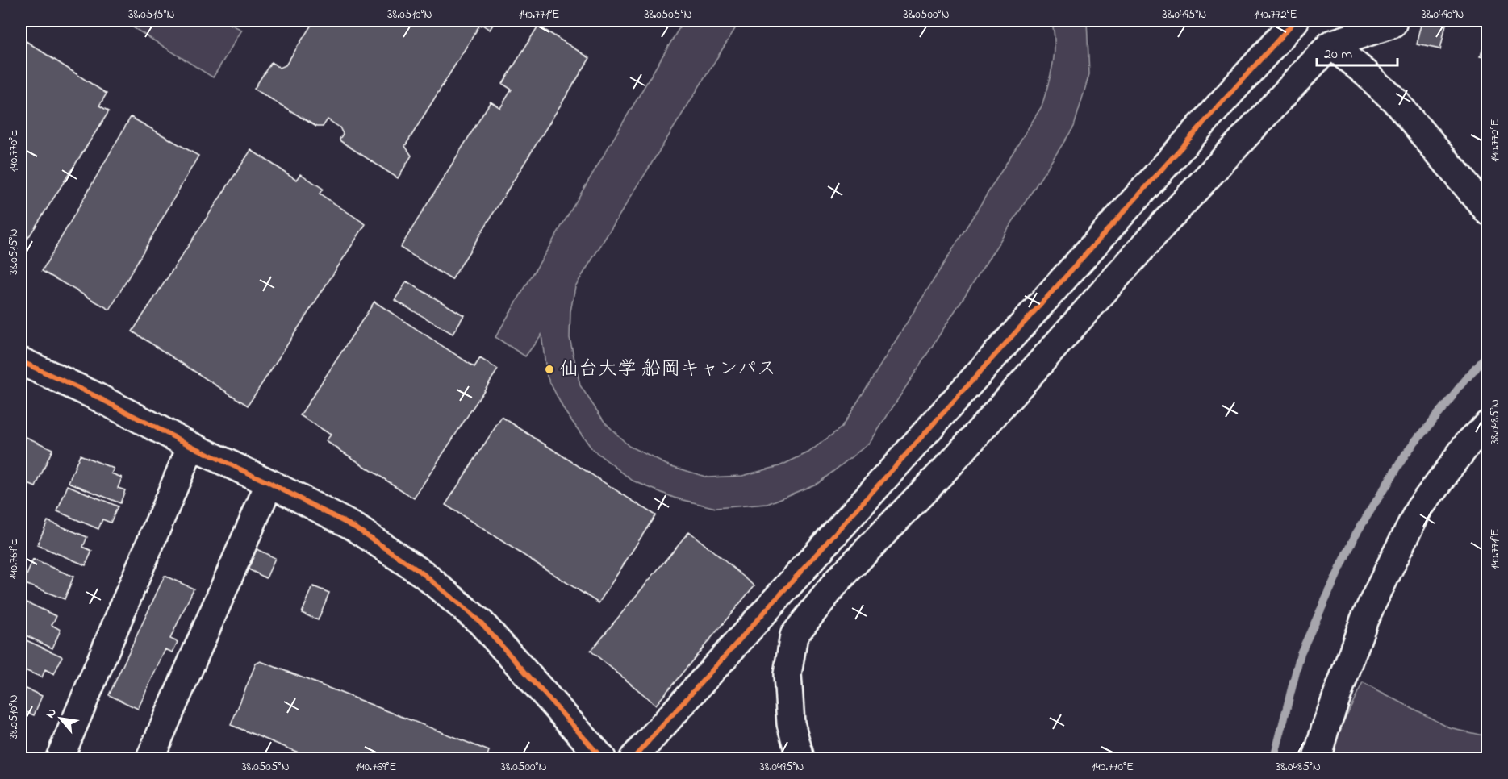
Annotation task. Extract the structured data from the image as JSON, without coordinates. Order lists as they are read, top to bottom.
{
  "places": ["仙台大学 船岡キャンパス"],
  "scale_bar": "20 m",
  "north": "top left",
  "coordinates": [
    "38.0515°N",
    "38.0510°N",
    "140.771°E",
    "38.0505°N",
    "38.0500°N",
    "38.0495°N",
    "140.772°E",
    "38.0490°N",
    "140.770°E",
    "38.0485°N",
    "140.769°E"
  ]
}
